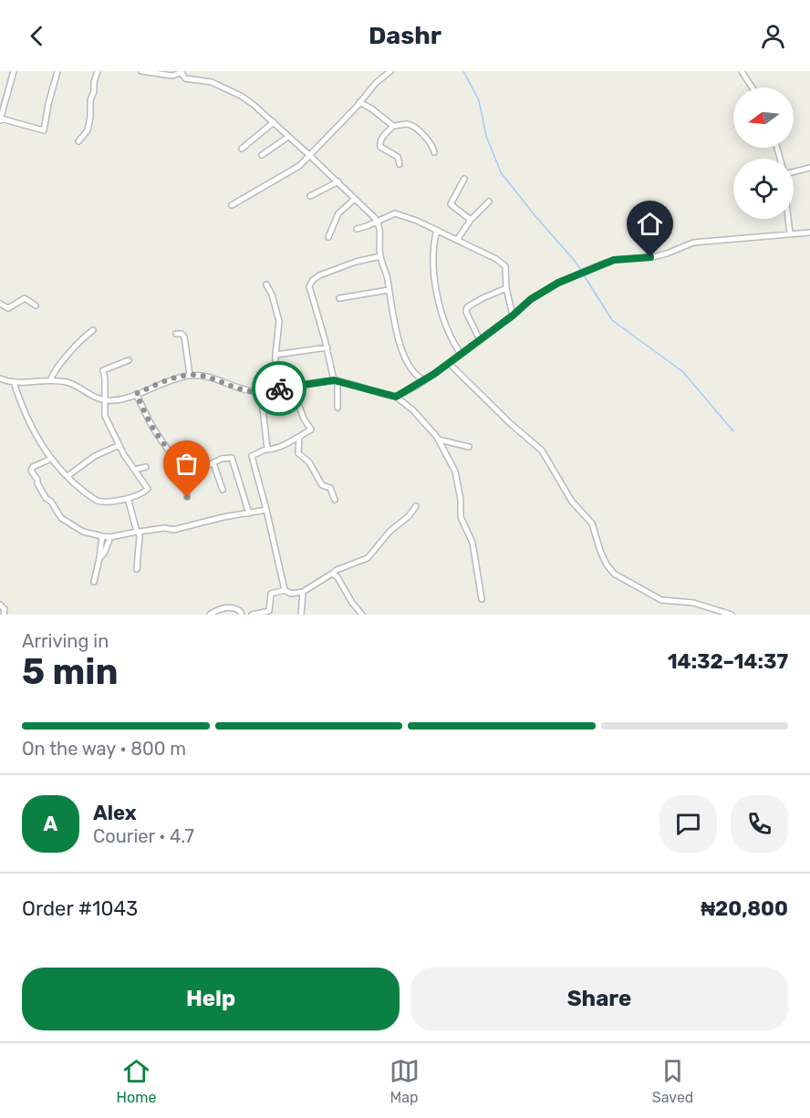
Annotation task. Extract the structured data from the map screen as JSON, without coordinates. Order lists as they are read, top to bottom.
{
  "north": "left",
  "page": {
    "header": "Dashr",
    "heading": ["5 min", "Arriving in", "14:32–14:37"],
    "panel": [
      "Alex",
      "Courier · 4.7",
      "Order #1043",
      "₦20,800"
    ],
    "bar": "On the way · 800 m",
    "round": "A",
    "buttons": ["Help", "Share"],
    "tabs": ["Home", "Map", "Saved"]
  }
}
